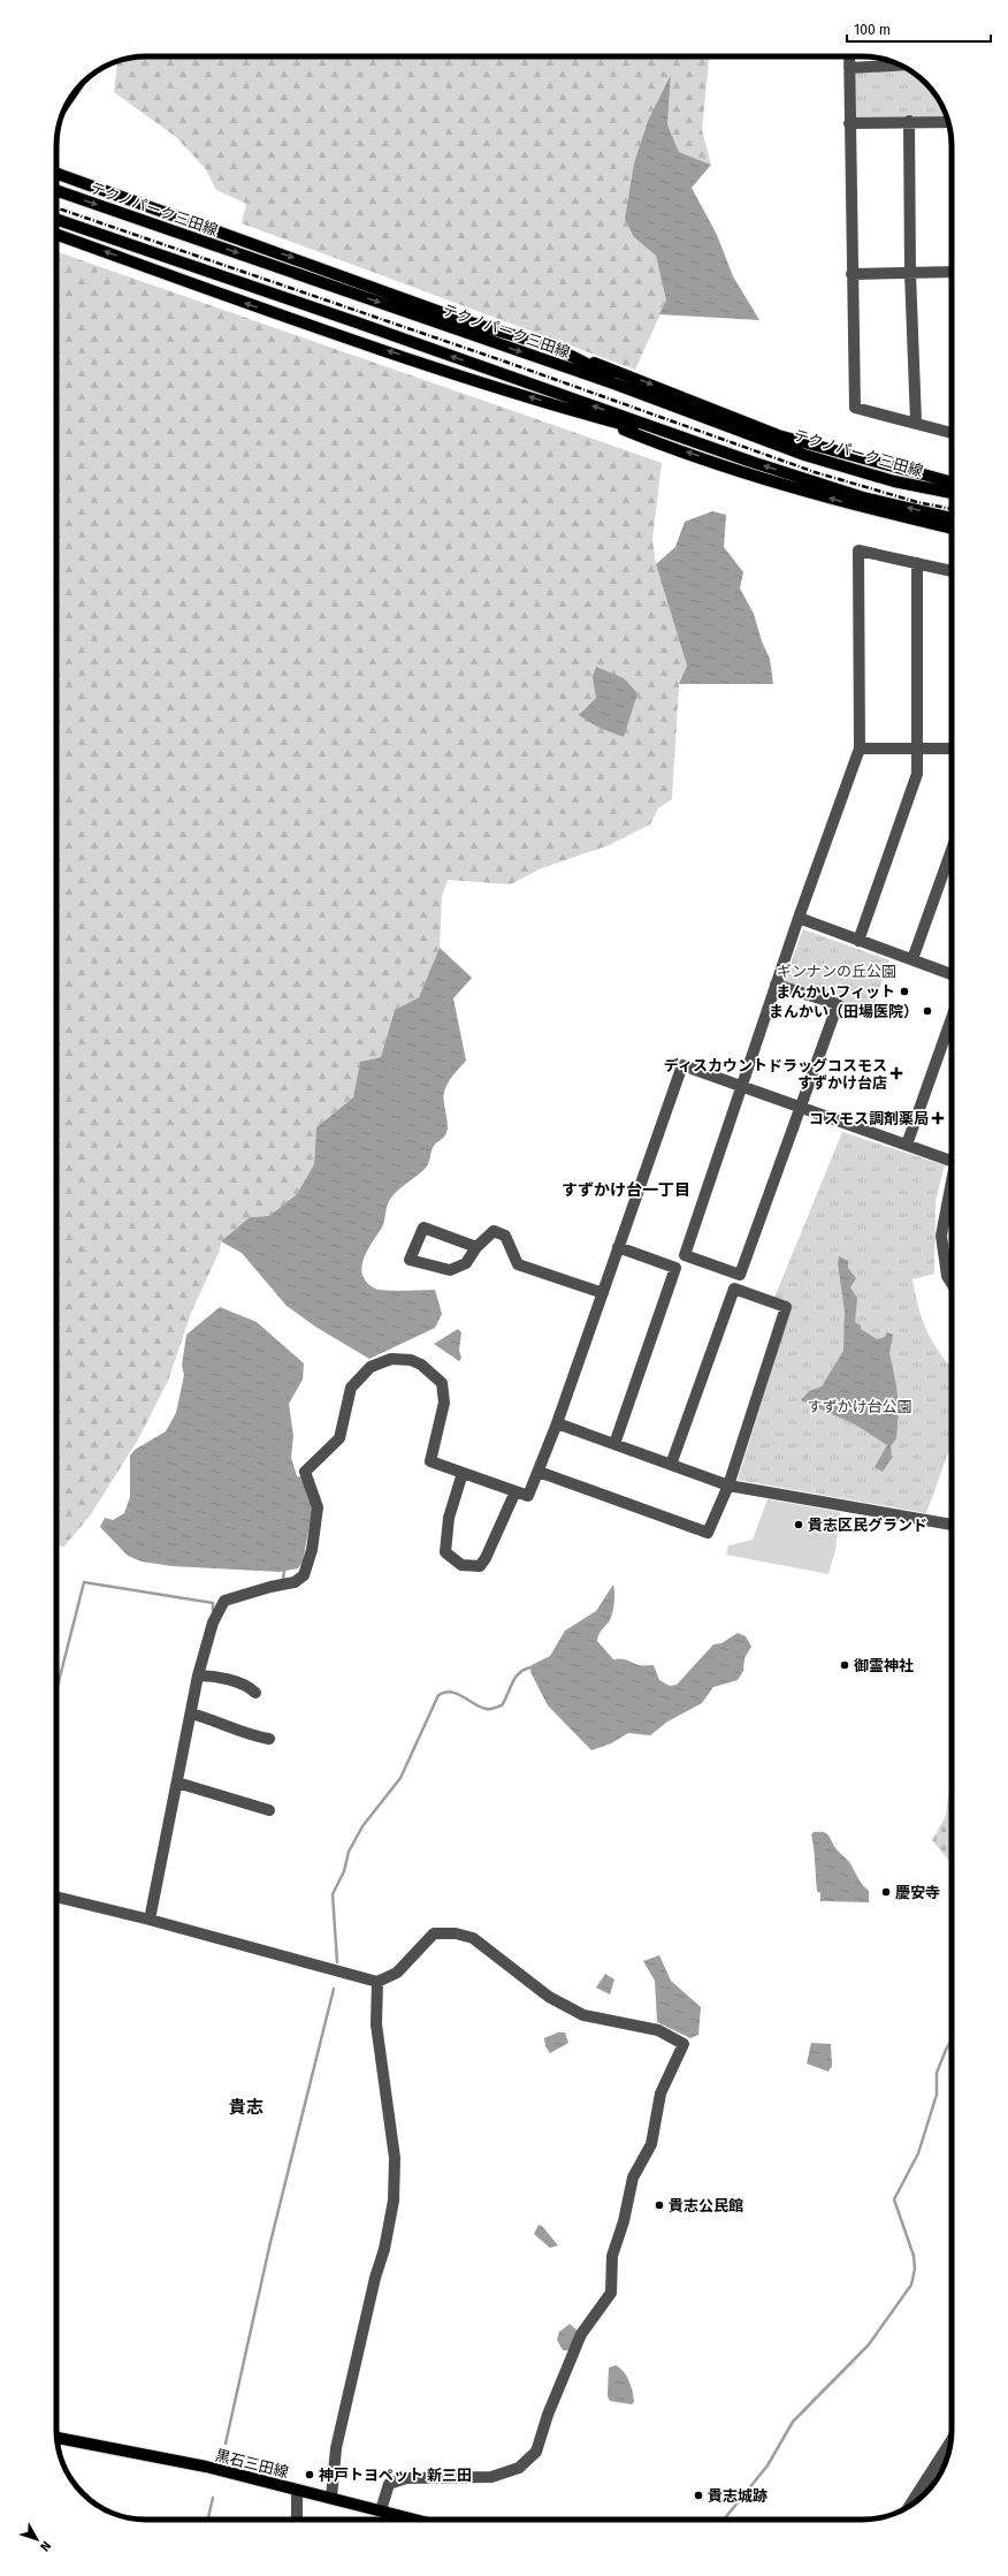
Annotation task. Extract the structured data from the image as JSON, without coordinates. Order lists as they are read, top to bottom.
{
  "streets": {
    "main road": ["テクノパーク三田線", "黒石三田線"]
  },
  "districts": ["すずかけ台一丁目", "貴志"],
  "parks": ["ギンナンの丘公園", "すずかけ台公園"],
  "places": {
    "other": [
      "まんかいフィット",
      "まんかい（田場医院）",
      "貴志区民グランド",
      "御霊神社",
      "慶安寺",
      "貴志公民館",
      "神戸トヨペット 新三田",
      "貴志城跡"
    ],
    "health": ["ディスカウントドラッグコスモス すずかけ台店", "コスモス調剤薬局"]
  },
  "scale_bar": "100 m",
  "north": "bottom right"
}
